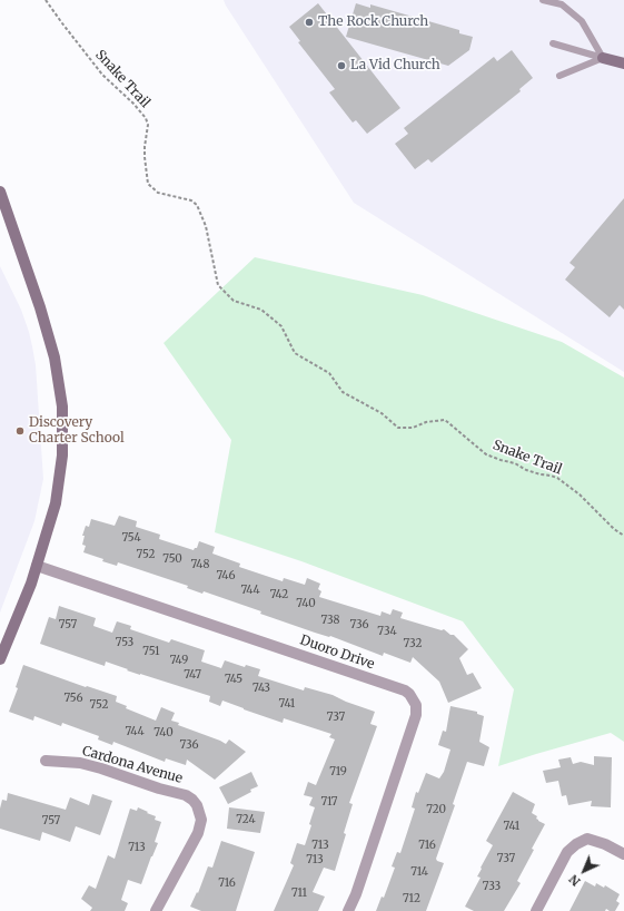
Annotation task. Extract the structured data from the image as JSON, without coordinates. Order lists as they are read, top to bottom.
{
  "streets": {
    "street": ["Duoro Drive", "Cardona Avenue"],
    "path": ["Snake Trail"]
  },
  "places": ["The Rock Church", "La Vid Church", "Discovery Charter School"],
  "house_numbers": [
    "754",
    "752",
    "750",
    "748",
    "746",
    "744",
    "742",
    "740",
    "738",
    "757",
    "736",
    "734",
    "753",
    "732",
    "751",
    "749",
    "747",
    "745",
    "743",
    "756",
    "741",
    "752",
    "737",
    "744",
    "740",
    "736",
    "719",
    "717",
    "720",
    "724",
    "757",
    "741",
    "713",
    "716",
    "713",
    "737",
    "713",
    "714",
    "716",
    "733",
    "711",
    "712"
  ],
  "north": "bottom left"
}
